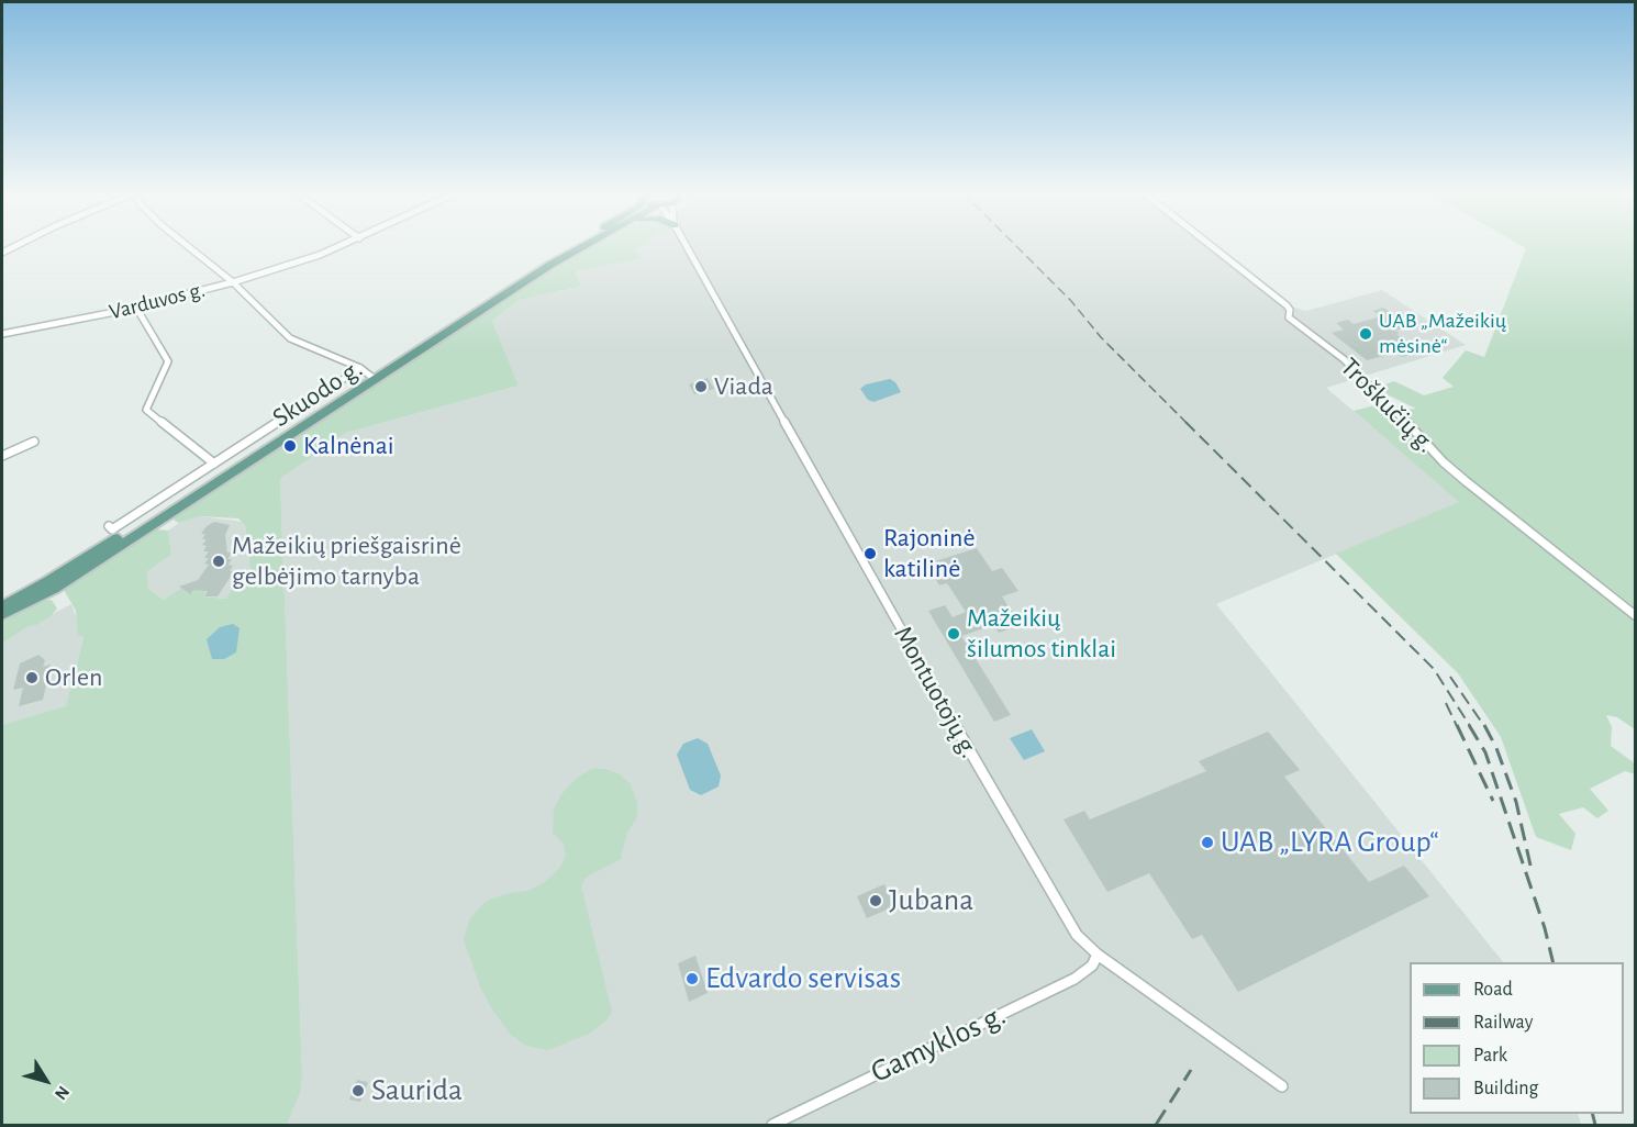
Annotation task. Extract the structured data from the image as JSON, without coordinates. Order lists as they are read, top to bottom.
{
  "streets": {
    "main road": ["Skuodo g."],
    "street": [
      "Varduvos g.",
      "Troškučių g.",
      "Montuotojų g.",
      "Gamyklos g."
    ]
  },
  "crossings": [
    ["Montuotojų g.", "Gamyklos g."]
  ],
  "places": [
    "UAB „Mažeikių mėsinė“",
    "Viada",
    "Kalnėnai",
    "Rajoninė katilinė",
    "Mažeikių priešgaisrinė gelbėjimo tarnyba",
    "Mažeikių šilumos tinklai",
    "Orlen",
    "UAB „LYRA Group“",
    "Jubana",
    "Edvardo servisas",
    "Saurida"
  ],
  "legend": [
    "Road",
    "Railway",
    "Park",
    "Building"
  ],
  "north": "bottom right"
}
